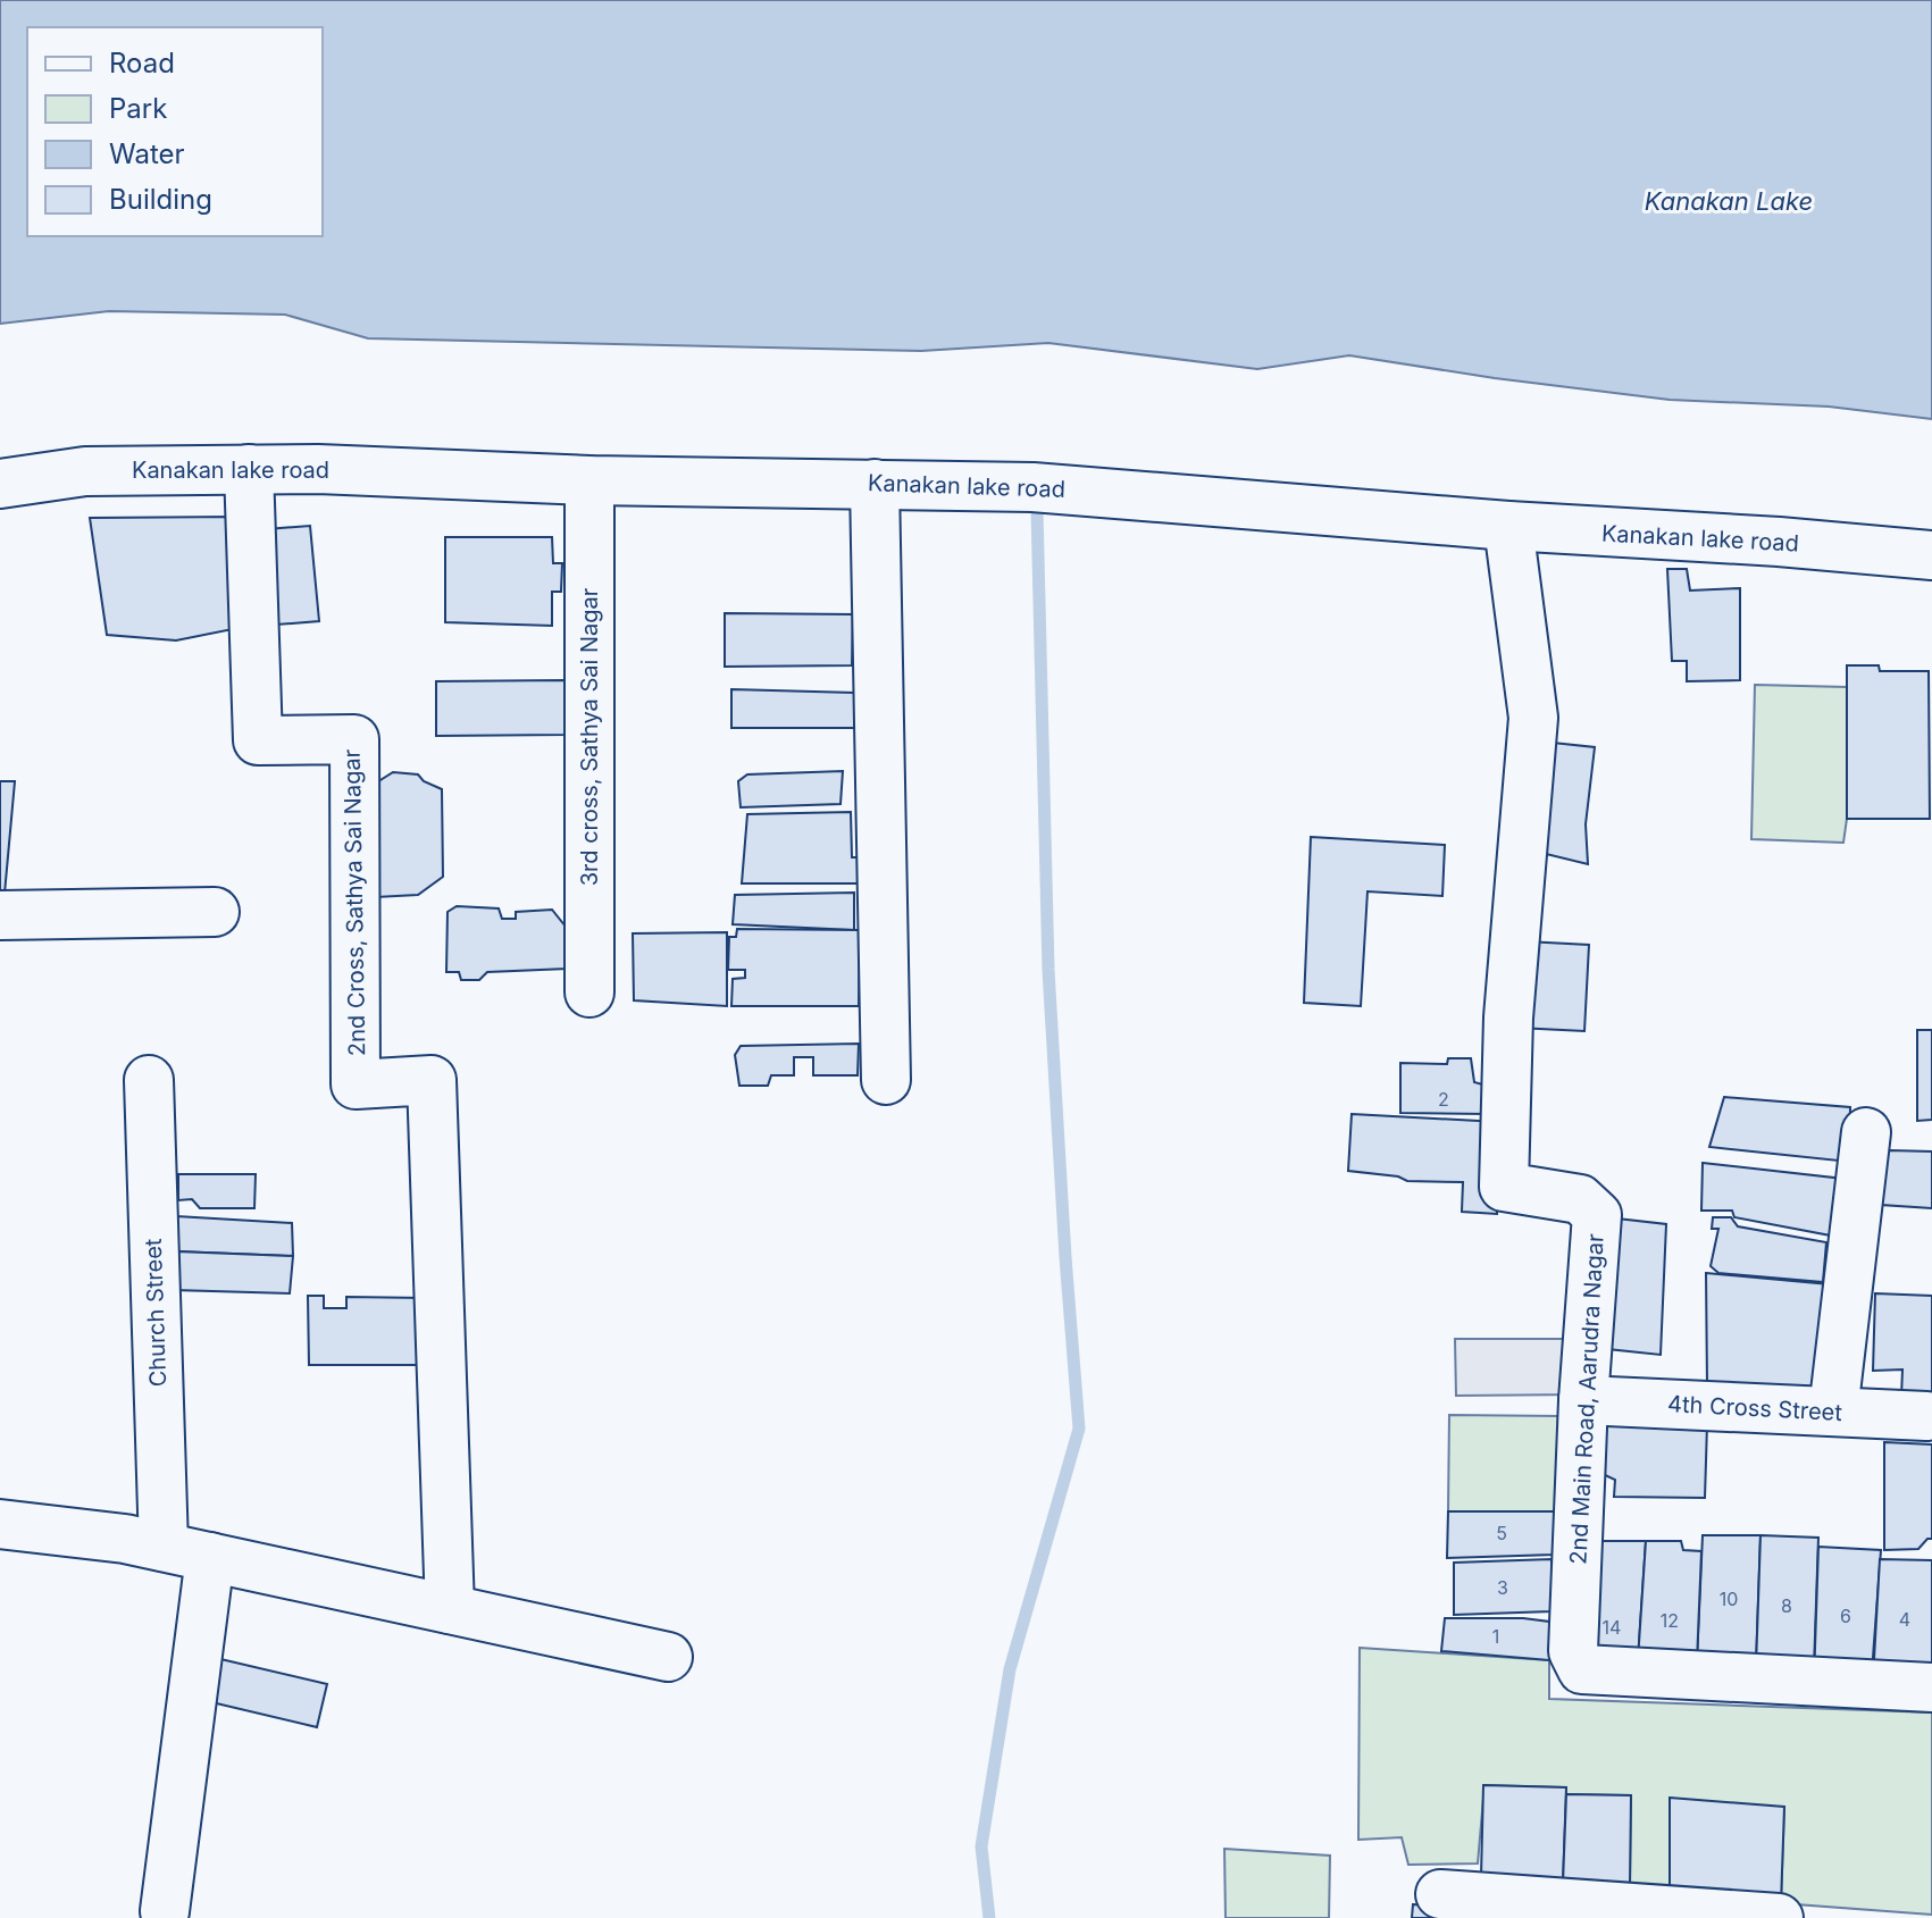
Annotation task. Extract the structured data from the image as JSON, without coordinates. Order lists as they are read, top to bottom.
{
  "streets": {
    "street": [
      "Kanakan lake road",
      "3rd cross, Sathya Sai Nagar",
      "2nd Cross, Sathya Sai Nagar",
      "Church Street",
      "2nd Main Road, Aarudra Nagar",
      "4th Cross Street"
    ]
  },
  "crossings": [
    ["Kanakan lake road", "3rd cross, Sathya Sai Nagar"],
    ["Kanakan lake road", "2nd Cross, Sathya Sai Nagar"],
    ["Kanakan lake road", "2nd Main Road, Aarudra Nagar"],
    ["2nd Main Road, Aarudra Nagar", "4th Cross Street"]
  ],
  "water": ["Kanakan Lake"],
  "house_numbers": [
    "2",
    "5",
    "3",
    "10",
    "8",
    "6",
    "4",
    "12",
    "14",
    "1"
  ],
  "legend": [
    "Road",
    "Park",
    "Water",
    "Building"
  ]
}
